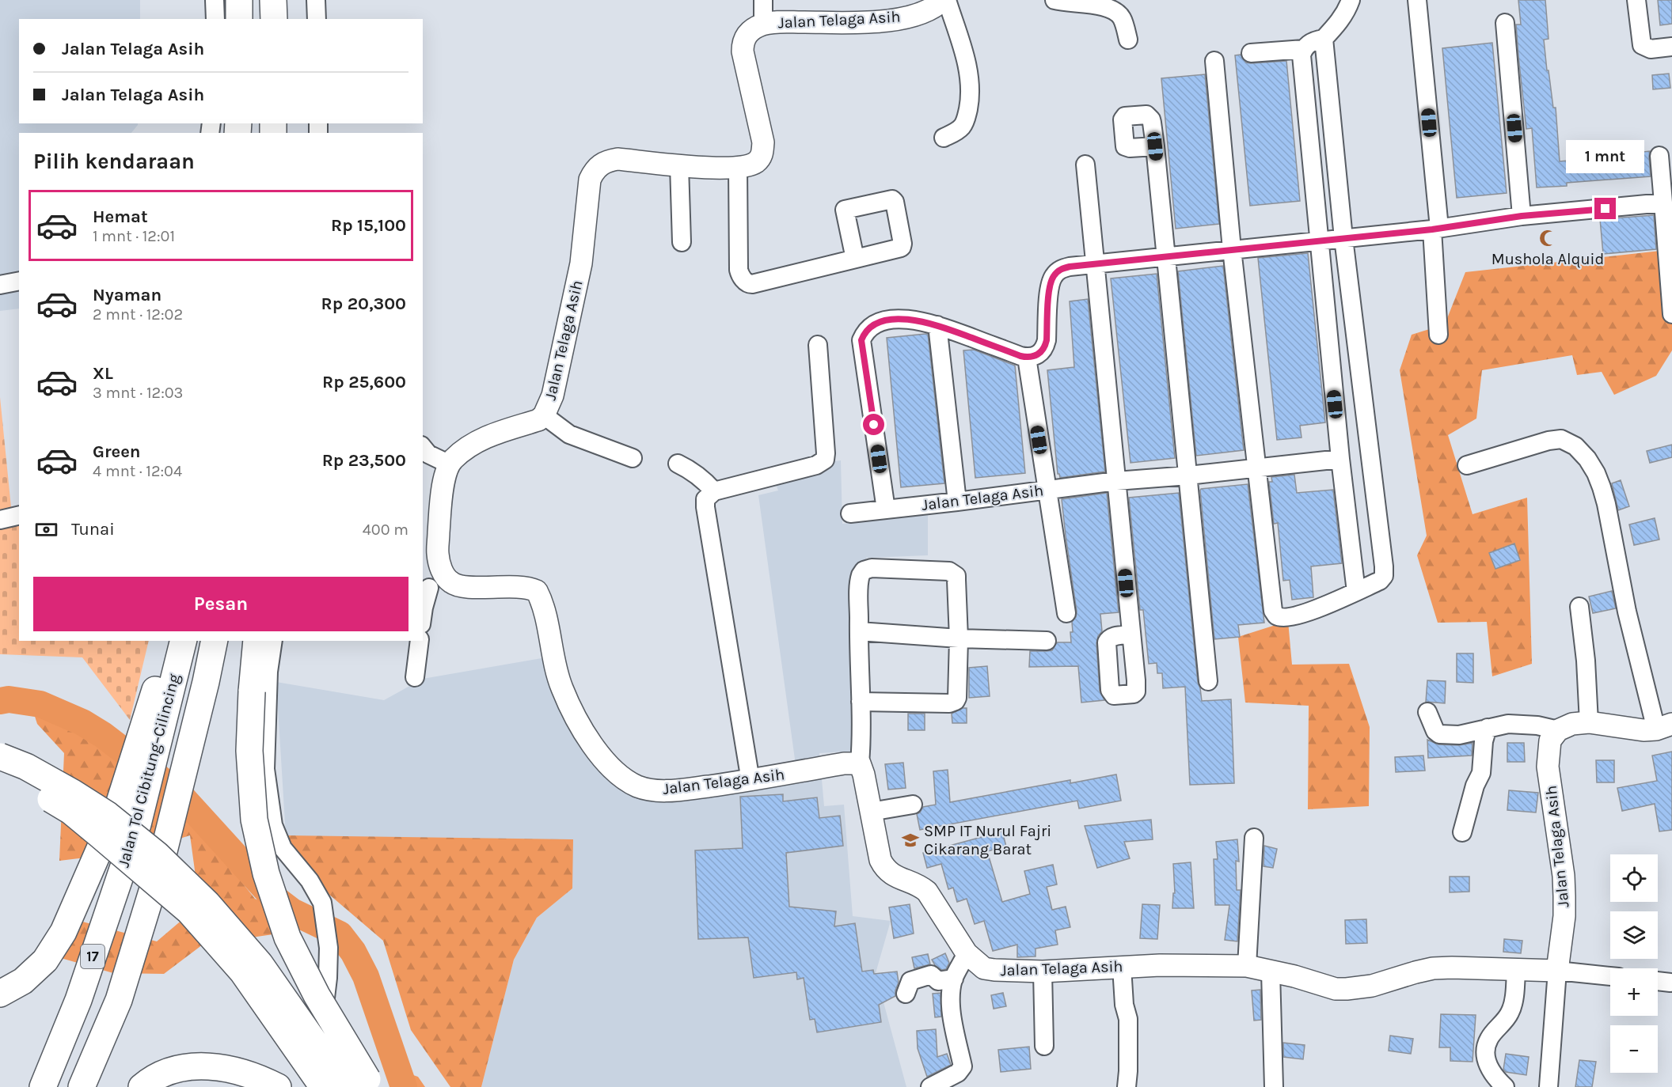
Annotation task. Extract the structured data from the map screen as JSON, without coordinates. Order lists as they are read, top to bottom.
{
  "streets": {
    "highway": ["Jalan Tol Cibitung–Cilincing", "17"],
    "street": ["Jalan Telaga Asih"]
  },
  "places": {
    "mosque": ["Mushola Alquid"],
    "school or university": ["SMP IT Nurul Fajri Cikarang Barat"]
  },
  "page": {
    "banner": ["Jalan Telaga Asih", "Jalan Telaga Asih"],
    "heading": "Pilih kendaraan",
    "bubble": "1 mnt",
    "list": [
      {
        "name": "Hemat",
        "note": "1 mnt · 12:01",
        "value": "Rp 15,100"
      },
      {
        "name": "Nyaman",
        "note": "2 mnt · 12:02",
        "value": "Rp 20,300"
      },
      {
        "name": "XL",
        "note": "3 mnt · 12:03",
        "value": "Rp 25,600"
      },
      {
        "name": "Green",
        "note": "4 mnt · 12:04",
        "value": "Rp 23,500"
      }
    ],
    "pay": ["Tunai", "400 m"],
    "buttons": "Pesan",
    "map_buttons": ["+", "−"]
  }
}
